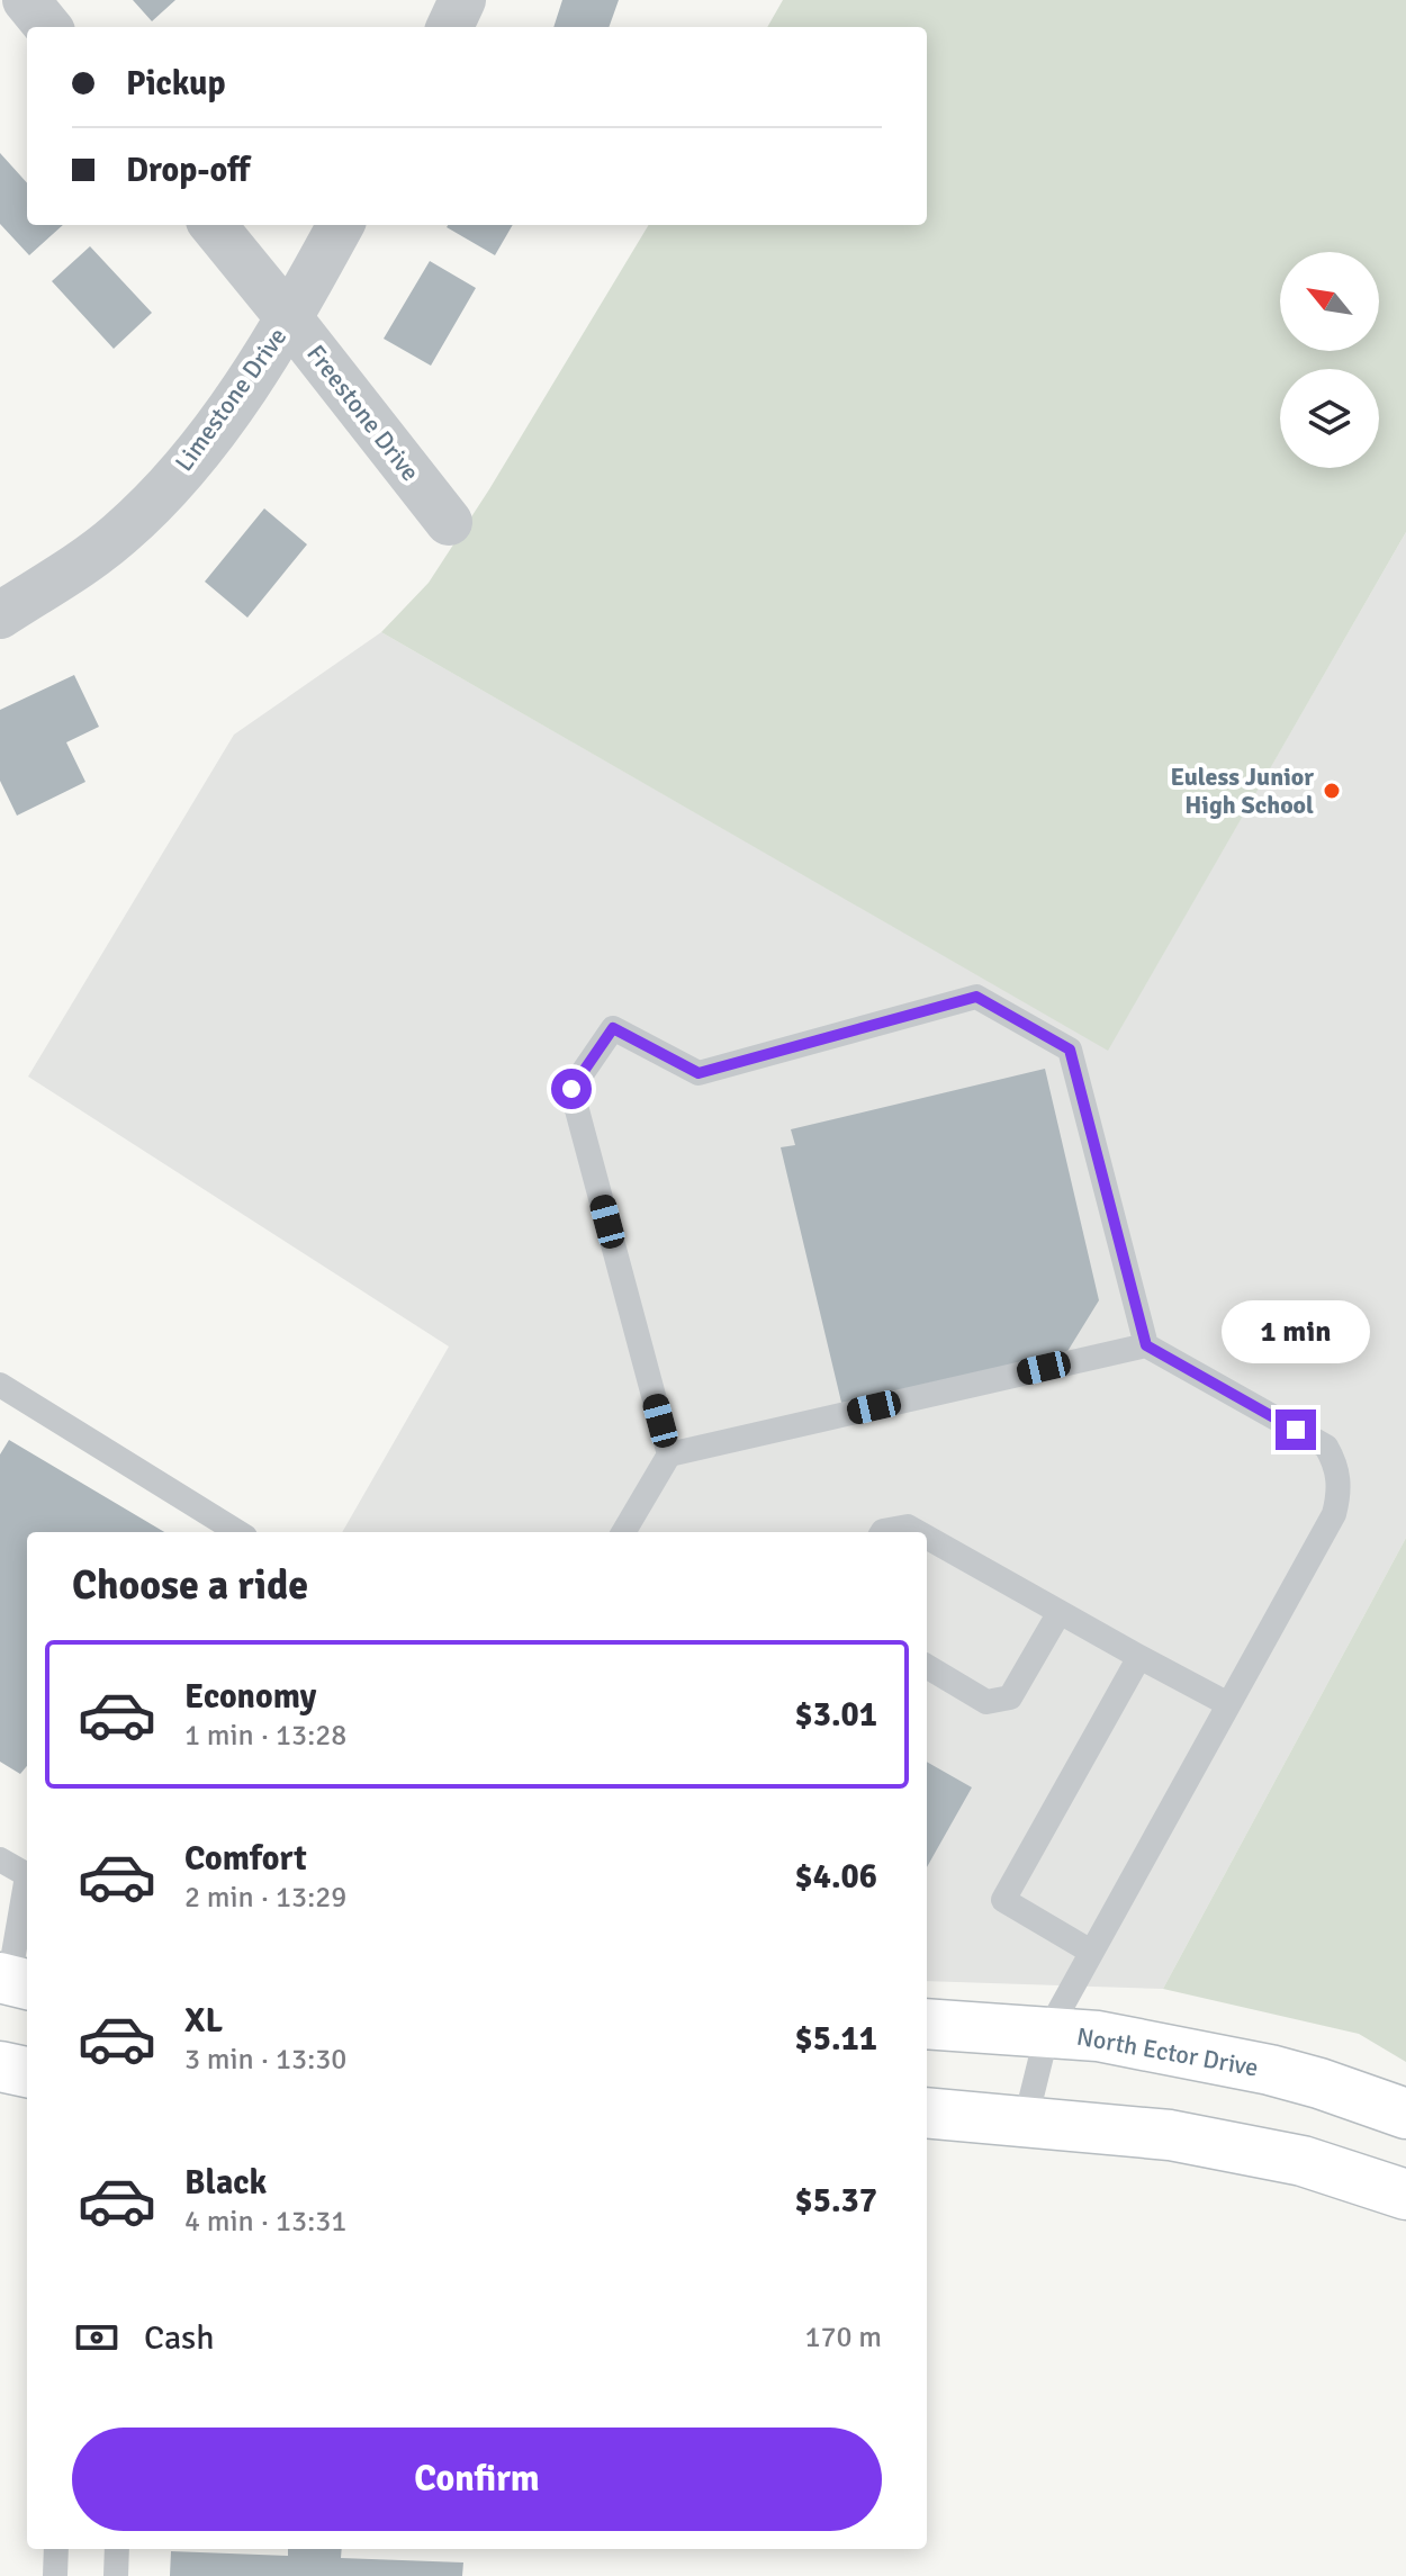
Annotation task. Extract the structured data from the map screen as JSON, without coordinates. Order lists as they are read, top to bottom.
{
  "streets": {
    "street": ["Limestone Drive", "Freestone Drive", "North Ector Drive"]
  },
  "crossings": [
    ["Limestone Drive", "Freestone Drive"]
  ],
  "places": ["Euless Junior High School"],
  "north": "top left",
  "page": {
    "banner": ["Pickup", "Drop-off"],
    "bubble": "1 min",
    "heading": "Choose a ride",
    "list": [
      {
        "name": "Economy",
        "note": "1 min · 13:28",
        "value": "$3.01"
      },
      {
        "name": "Comfort",
        "note": "2 min · 13:29",
        "value": "$4.06"
      },
      {
        "name": "XL",
        "note": "3 min · 13:30",
        "value": "$5.11"
      },
      {
        "name": "Black",
        "note": "4 min · 13:31",
        "value": "$5.37"
      }
    ],
    "pay": ["Cash", "170 m"],
    "buttons": "Confirm"
  }
}
